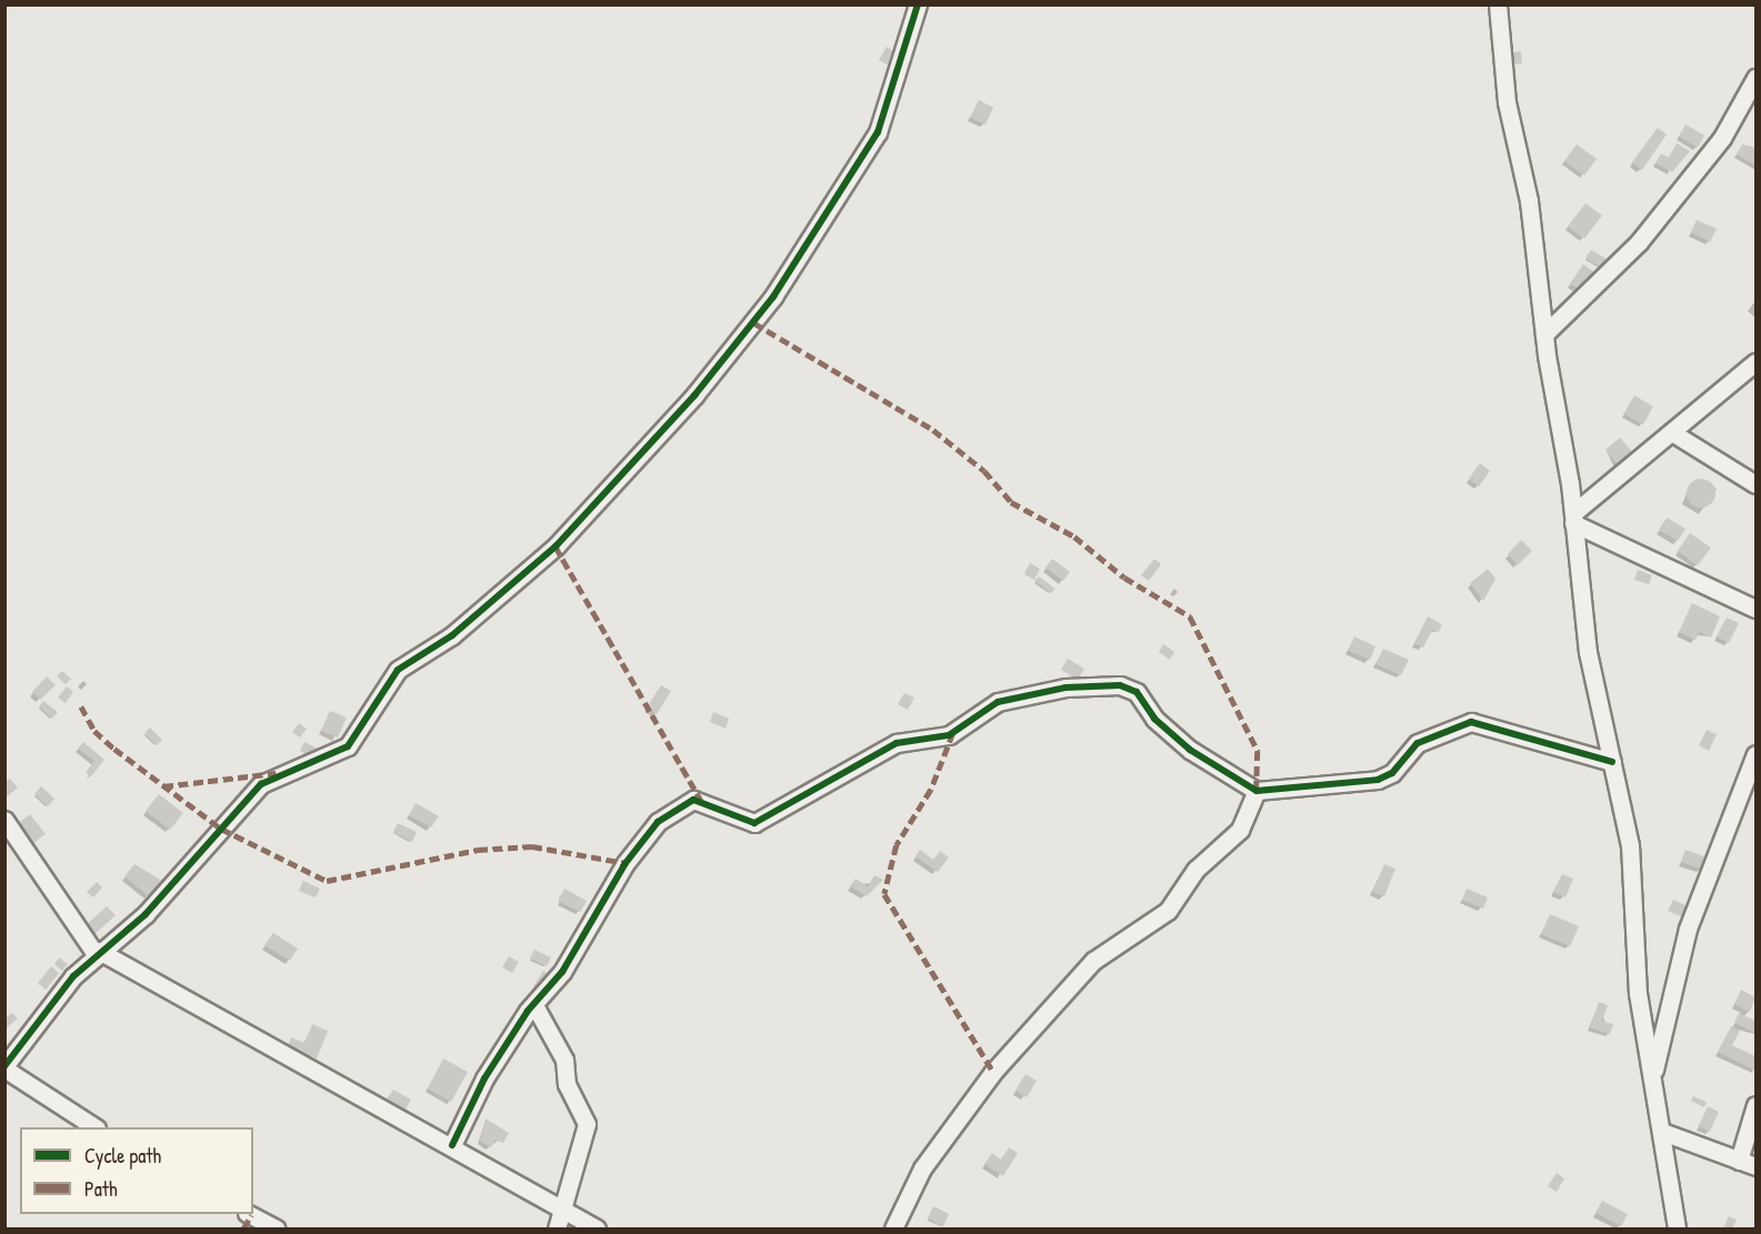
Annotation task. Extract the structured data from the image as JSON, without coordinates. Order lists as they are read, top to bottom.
{
  "legend": ["Cycle path", "Path"]
}
